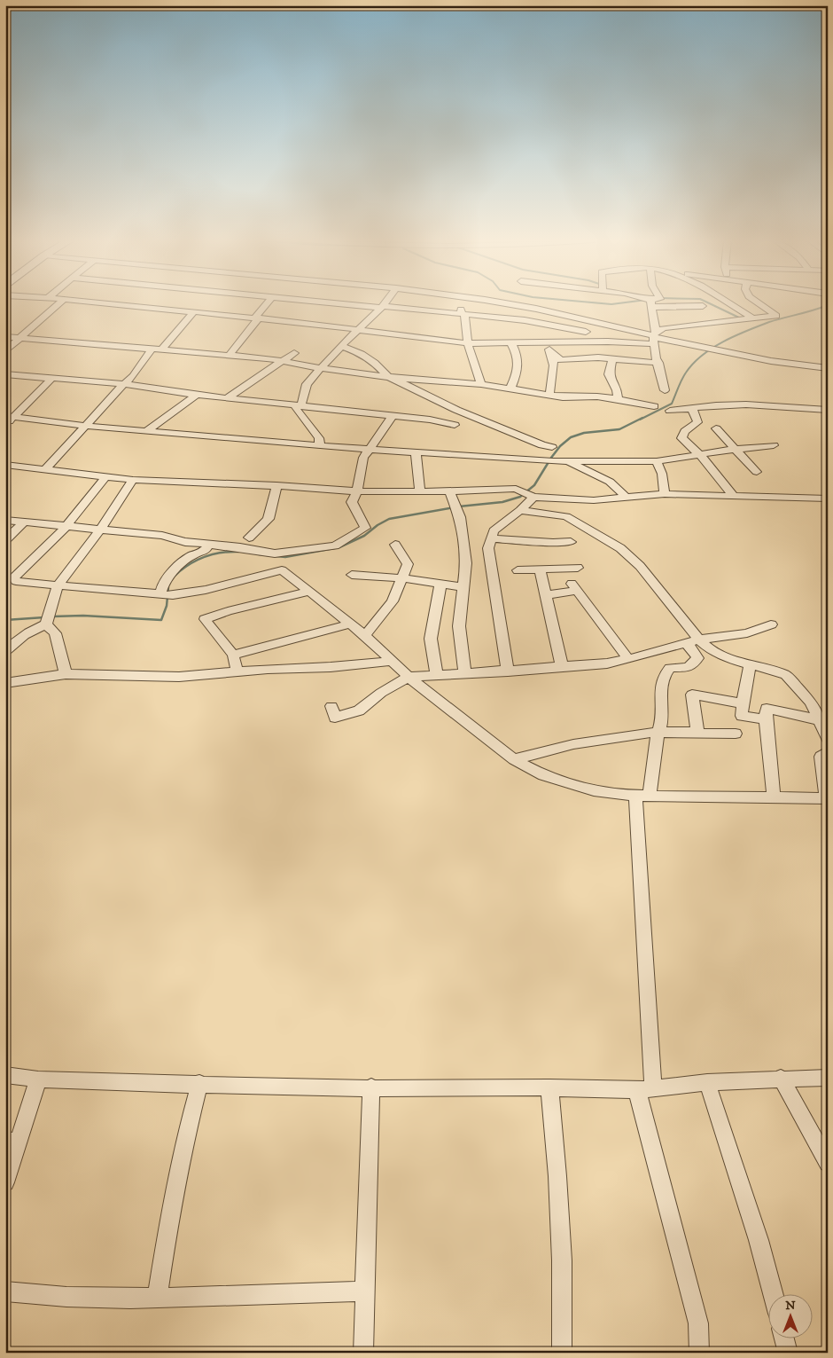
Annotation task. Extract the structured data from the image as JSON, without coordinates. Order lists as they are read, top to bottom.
{
  "north": "top"
}
